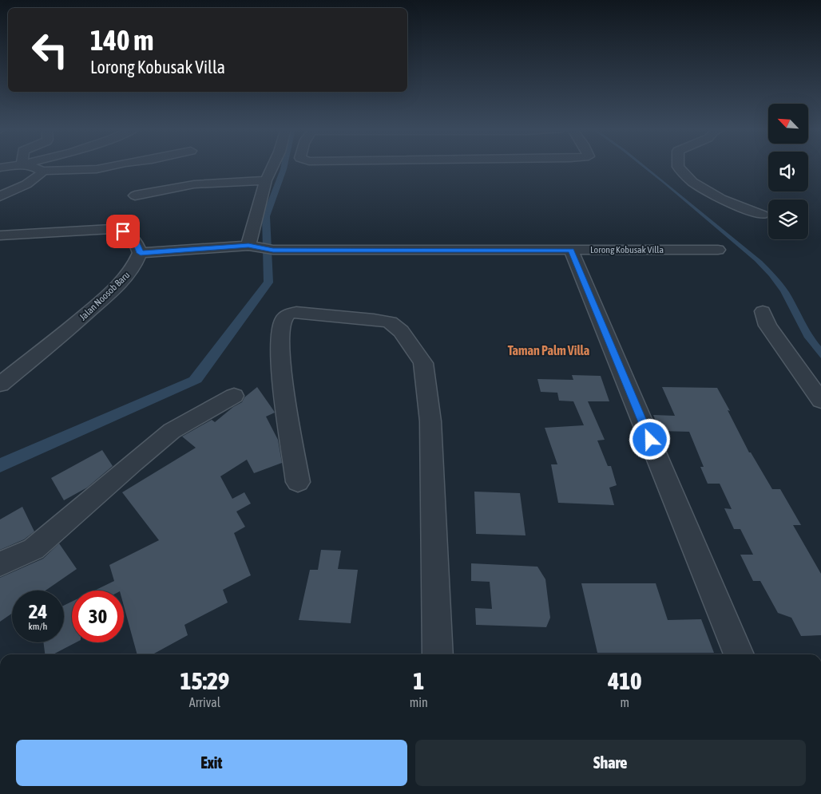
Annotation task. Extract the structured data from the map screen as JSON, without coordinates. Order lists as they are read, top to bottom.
{
  "streets": {
    "street": ["Lorong Kobusak Villa", "Jalan Noosob Baru"]
  },
  "crossings": [
    ["Lorong Kobusak Villa", "Jalan Noosob Baru"]
  ],
  "districts": ["Taman Palm Villa"],
  "north": "top left",
  "page": {
    "turn": ["140 m", "Lorong Kobusak Villa"],
    "speed": "24 km/h",
    "limit": "30",
    "eta": [
      "15:29",
      "Arrival",
      "1",
      "min",
      "410",
      "m"
    ],
    "buttons": ["Exit", "Share"]
  }
}
